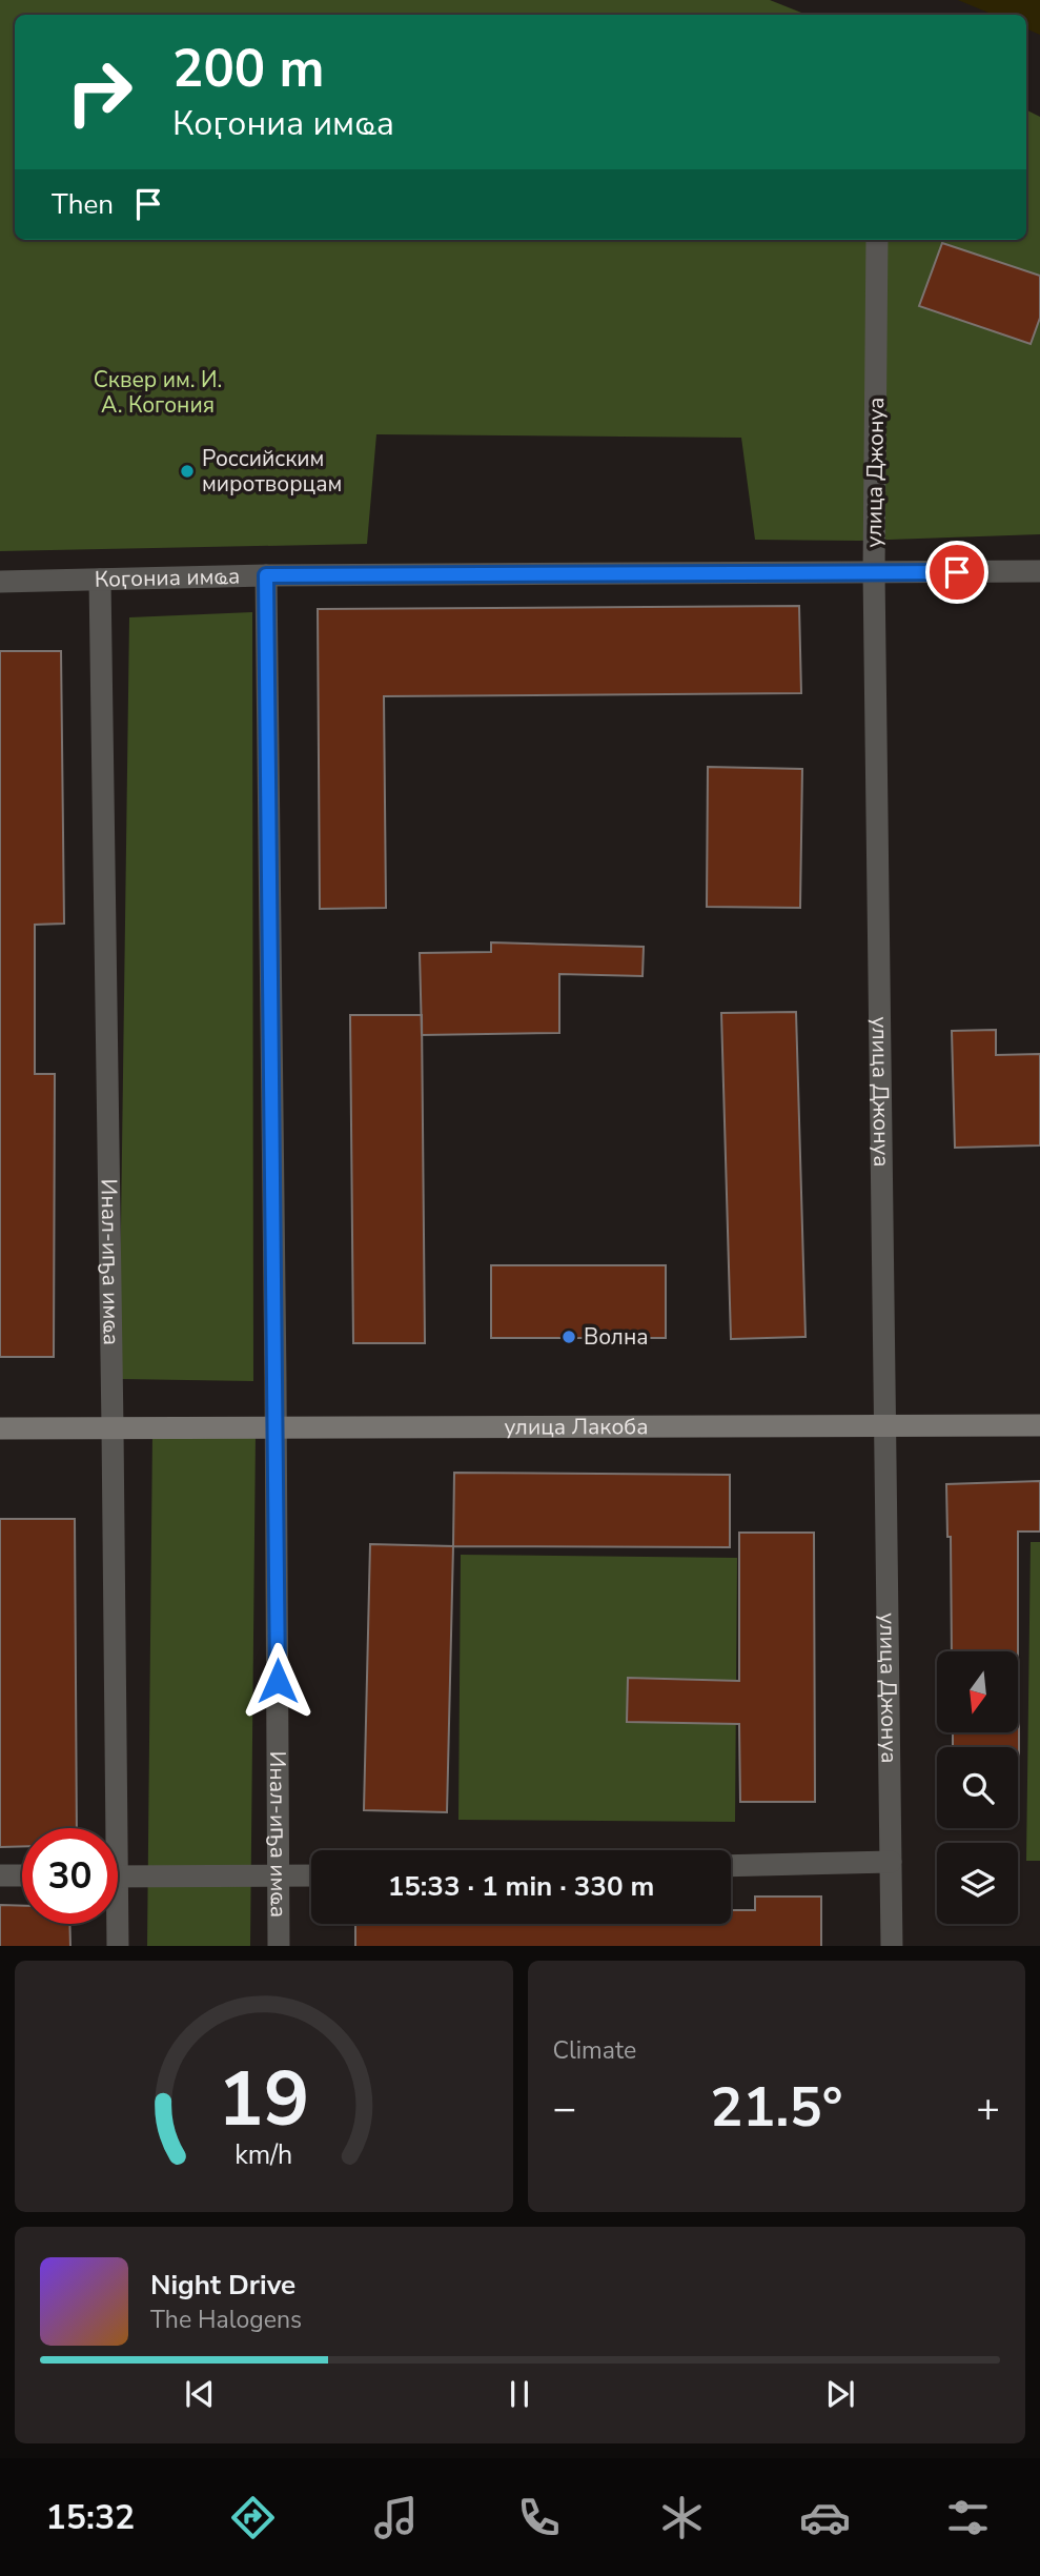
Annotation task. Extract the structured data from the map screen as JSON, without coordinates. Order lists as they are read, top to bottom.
{
  "streets": {
    "main road": ["улица Лакоба"],
    "street": ["улица Джонуа", "Коӷониа имҩа", "Инал-иҧа имҩа"]
  },
  "crossings": [
    ["улица Джонуа", "Коӷониа имҩа"],
    ["улица Джонуа", "улица Лакоба"],
    ["Коӷониа имҩа", "Инал-иҧа имҩа"],
    ["Инал-иҧа имҩа", "улица Лакоба"]
  ],
  "parks": ["Сквер им. И. А. Когония"],
  "places": ["Российским миротворцам", "Волна"],
  "north": "bottom",
  "page": {
    "turn": ["200 m", "Коӷониа имҩа"],
    "then": "Then",
    "limit": "30",
    "trip": "15:33 · 1 min · 330 m",
    "tile": "Climate",
    "heat": ["−", "21.5°", "+"],
    "song": ["Night Drive", "The Halogens"],
    "tabs": "15:32",
    "gauge": ["19", "km/h"]
  }
}
